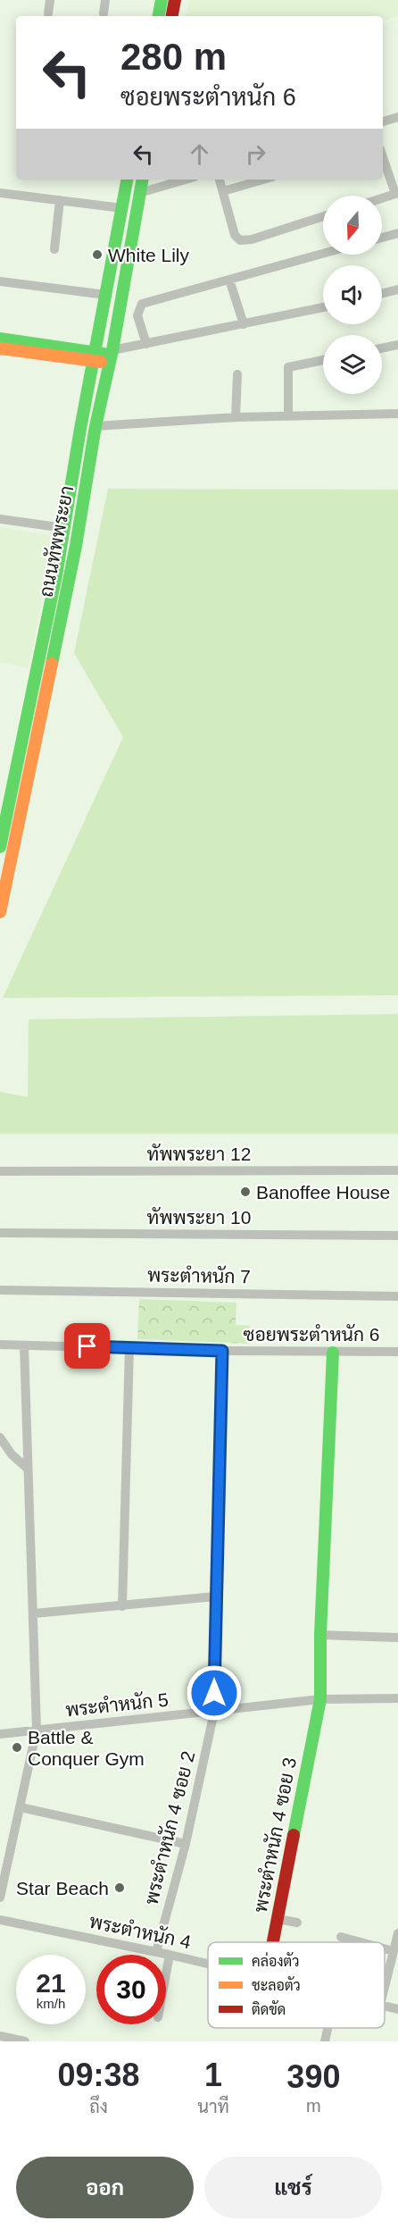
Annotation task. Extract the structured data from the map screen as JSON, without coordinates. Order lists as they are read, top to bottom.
{
  "streets": {
    "main road": ["ถนนทัพพระยา", "พระตำหนัก 4 ซอย 3"],
    "street": [
      "ทัพพระยา 12",
      "ทัพพระยา 10",
      "พระตำหนัก 7",
      "ซอยพระตำหนัก 6",
      "พระตำหนัก 5",
      "พระตำหนัก 4 ซอย 2",
      "พระตำหนัก 4"
    ]
  },
  "crossings": [
    ["ซอยพระตำหนัก 6", "พระตำหนัก 4 ซอย 2"],
    ["ซอยพระตำหนัก 6", "พระตำหนัก 4 ซอย 3"],
    ["พระตำหนัก 5", "พระตำหนัก 4 ซอย 2"],
    ["พระตำหนัก 5", "พระตำหนัก 4 ซอย 3"],
    ["พระตำหนัก 4 ซอย 2", "พระตำหนัก 4"]
  ],
  "places": [
    "White Lily",
    "Banoffee House",
    "Battle & Conquer Gym",
    "Star Beach"
  ],
  "legend": ["คล่องตัว", "ชะลอตัว", "ติดขัด"],
  "north": "bottom",
  "page": {
    "turn": ["280 m", "ซอยพระตำหนัก 6"],
    "speed": "21 km/h",
    "limit": "30",
    "eta": [
      "09:38",
      "ถึง",
      "1",
      "นาที",
      "390",
      "m"
    ],
    "buttons": ["ออก", "แชร์"]
  }
}
